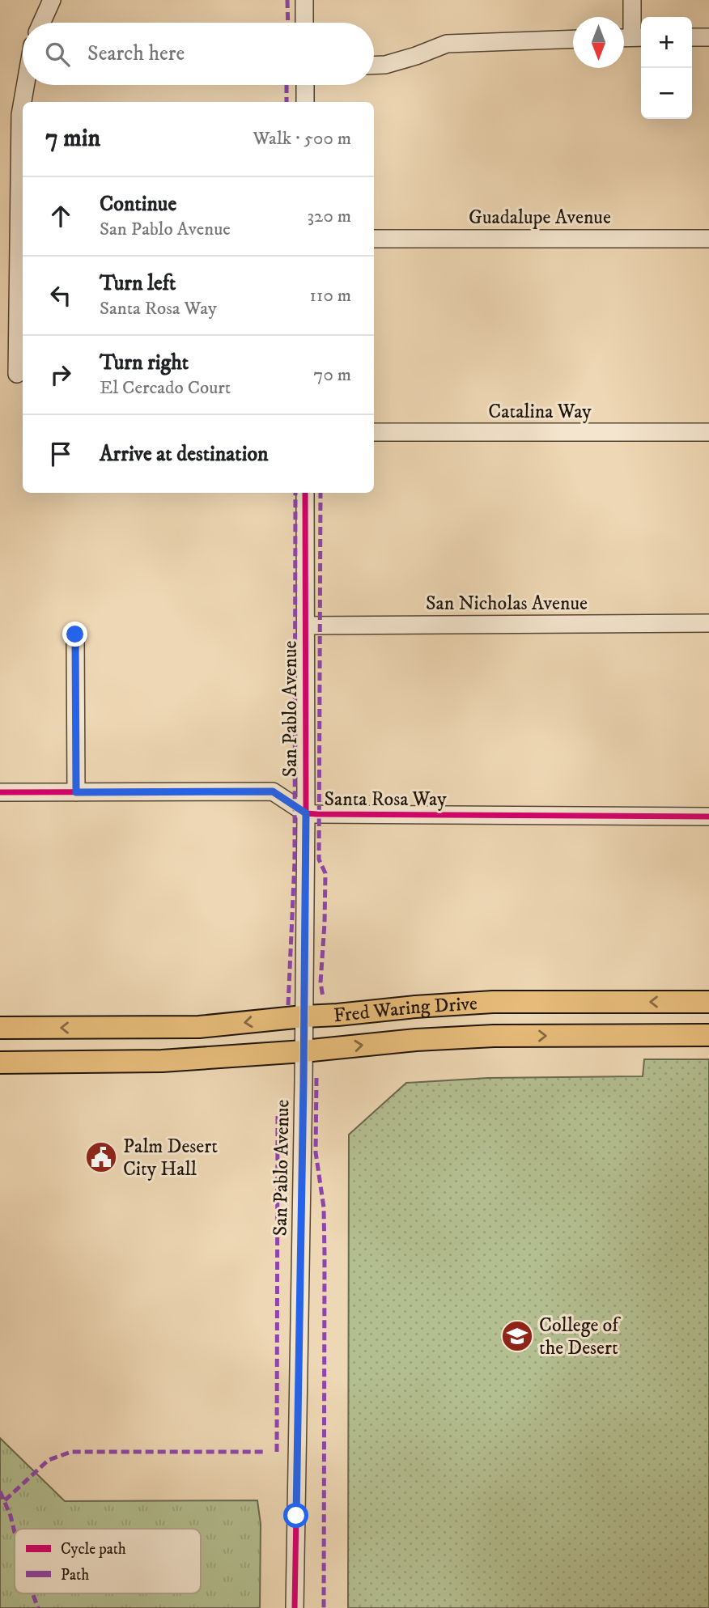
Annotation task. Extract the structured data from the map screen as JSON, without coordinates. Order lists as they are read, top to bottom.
{
  "streets": {
    "main road": ["Fred Waring Drive"],
    "street": [
      "Guadalupe Avenue",
      "Catalina Way",
      "San Nicholas Avenue",
      "San Pablo Avenue",
      "Santa Rosa Way"
    ]
  },
  "crossings": [
    ["San Nicholas Avenue", "San Pablo Avenue"],
    ["San Pablo Avenue", "Santa Rosa Way"],
    ["San Pablo Avenue", "Fred Waring Drive"]
  ],
  "places": {
    "public building": ["Palm Desert City Hall"],
    "school or university": ["College of the Desert"]
  },
  "legend": ["Cycle path", "Path"],
  "north": "bottom",
  "page": {
    "map_buttons": ["+", "−"],
    "search": "Search here",
    "heading": ["7 min", "Walk · 500 m"],
    "list": [
      ["Continue", "San Pablo Avenue", "320 m"],
      ["Turn left", "Santa Rosa Way", "110 m"],
      ["Turn right", "El Cercado Court", "70 m"],
      "Arrive at destination"
    ]
  }
}
